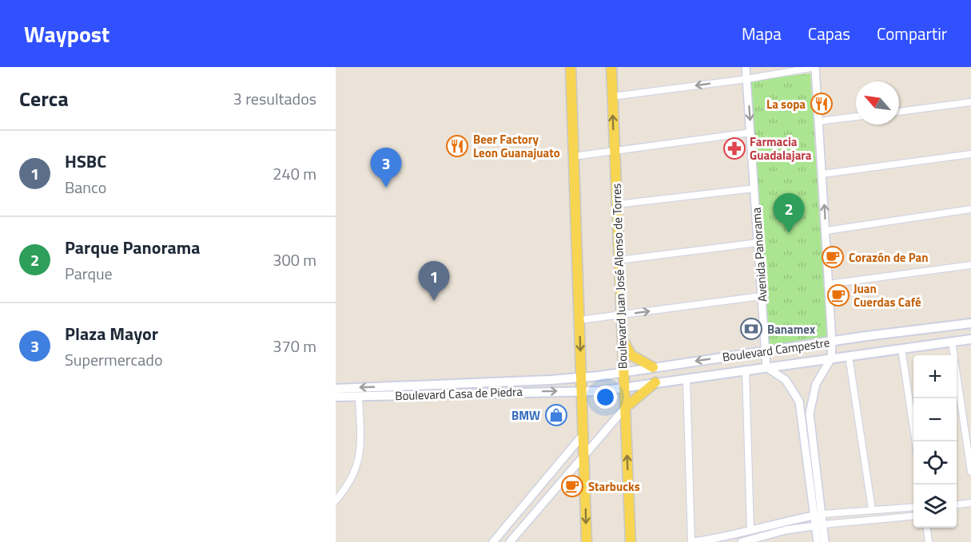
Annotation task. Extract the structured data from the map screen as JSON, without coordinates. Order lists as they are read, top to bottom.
{
  "streets": {
    "main road": ["Boulevard Juan José Alonso de Torres", "Boulevard Campestre", "Boulevard Casa de Piedra"],
    "street": ["Avenida Panorama"]
  },
  "crossings": [
    ["Avenida Panorama", "Boulevard Campestre"],
    ["Boulevard Juan José Alonso de Torres", "Boulevard Campestre"],
    ["Boulevard Campestre", "Boulevard Casa de Piedra"]
  ],
  "places": {
    "restaurant": ["La sopa", "Beer Factory Leon Guanajuato"],
    "pharmacy": ["Farmacia Guadalajara"],
    "cafe": ["Corazón de Pan", "Juan Cuerdas Café", "Starbucks"],
    "bank": ["Banamex"],
    "shop": ["BMW"]
  },
  "north": "top left",
  "page": {
    "header": "Waypost",
    "nav": ["Mapa", "Capas", "Compartir"],
    "heading": ["Cerca", "3 resultados"],
    "list": [
      {
        "mark": "1",
        "name": "HSBC",
        "note": "Banco",
        "value": "240 m"
      },
      {
        "mark": "2",
        "name": "Parque Panorama",
        "note": "Parque",
        "value": "300 m"
      },
      {
        "mark": "3",
        "name": "Plaza Mayor",
        "note": "Supermercado",
        "value": "370 m"
      }
    ],
    "pins": ["3", "2", "1"],
    "map_buttons": ["+", "−"]
  }
}
